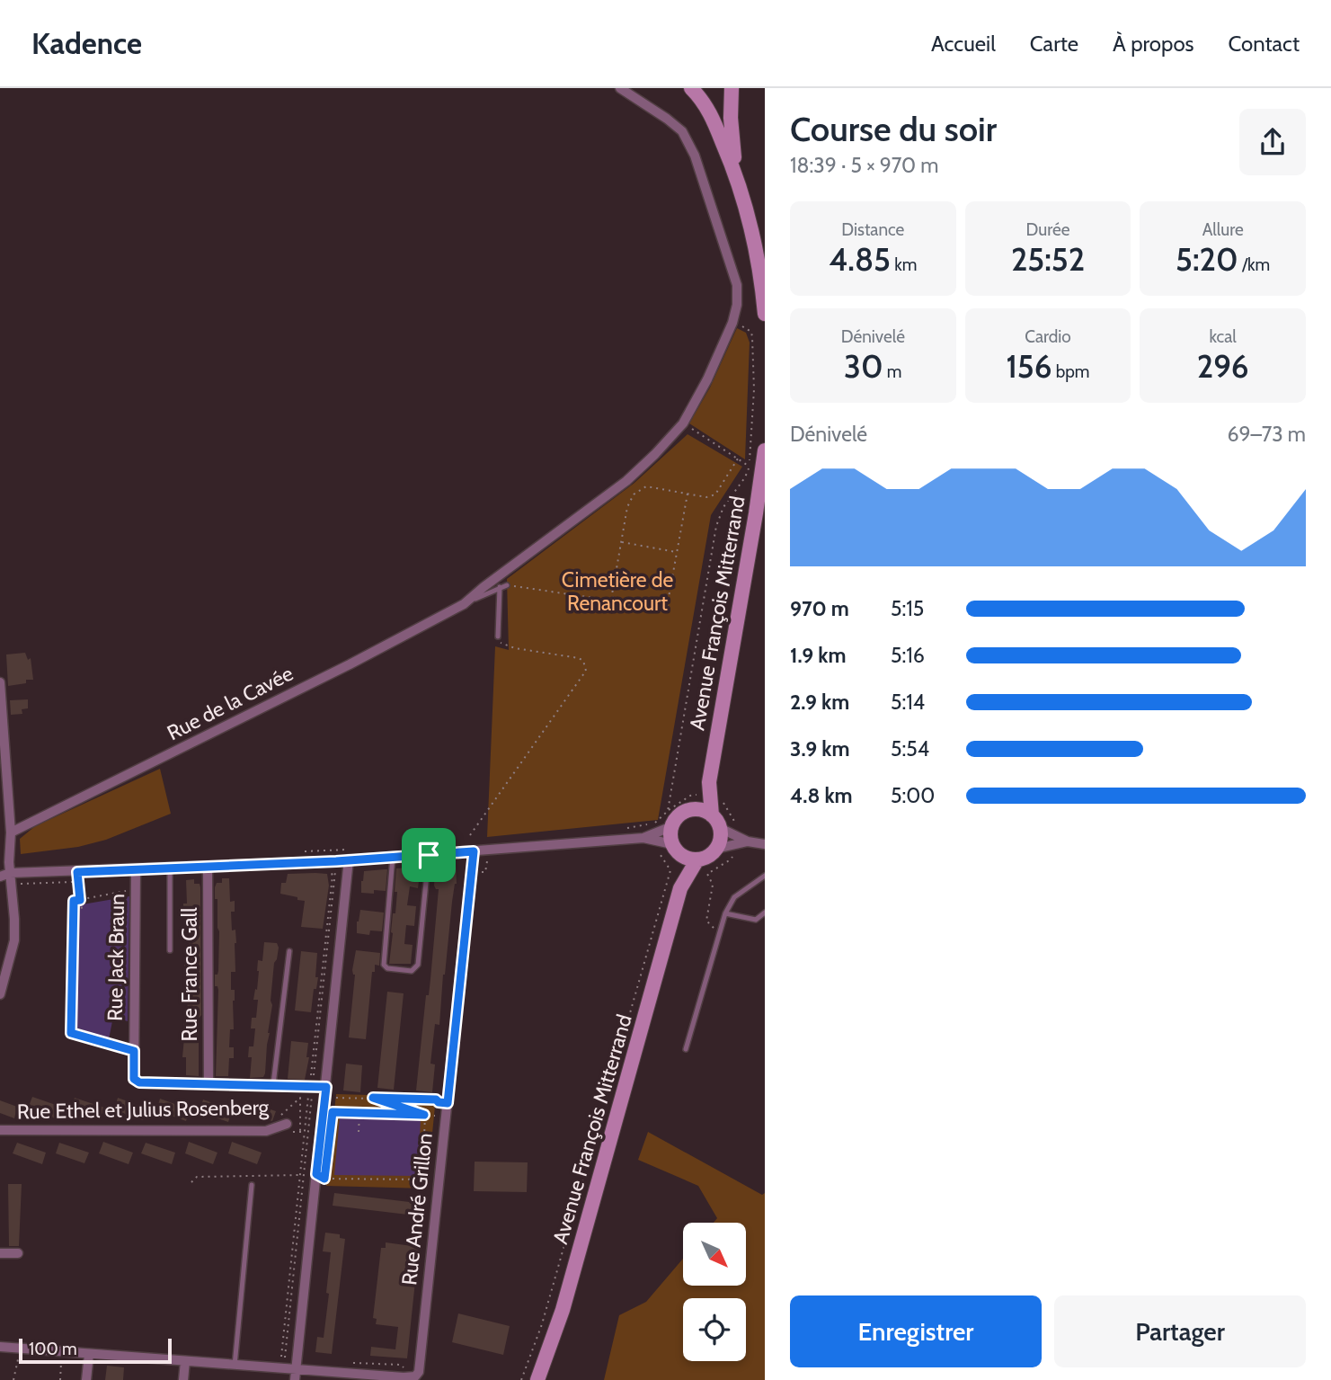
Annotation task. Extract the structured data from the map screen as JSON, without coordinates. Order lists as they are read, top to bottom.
{
  "streets": {
    "main road": ["Avenue François Mitterrand"],
    "street": [
      "Rue de la Cavée",
      "Rue Jack Braun",
      "Rue France Gall",
      "Rue Ethel et Julius Rosenberg",
      "Rue André Grillon"
    ]
  },
  "crossings": [
    ["Rue Jack Braun", "Rue France Gall"]
  ],
  "parks": ["Cimetière de Renancourt"],
  "scale_bar": "100 m",
  "north": "bottom right",
  "page": {
    "header": "Kadence",
    "nav": [
      "Accueil",
      "Carte",
      "À propos",
      "Contact"
    ],
    "heading": ["Course du soir", "18:39 · 5 × 970 m"],
    "stats": [
      ["Distance", "4.85 km"],
      ["Durée", "25:52"],
      ["Allure", "5:20 /km"],
      ["Dénivelé", "30 m"],
      ["Cardio", "156 bpm"],
      ["kcal", "296"]
    ],
    "chart": ["Dénivelé", "69–73 m"],
    "list": [
      {
        "name": "970 m",
        "note": "5:15"
      },
      {
        "name": "1.9 km",
        "note": "5:16"
      },
      {
        "name": "2.9 km",
        "note": "5:14"
      },
      {
        "name": "3.9 km",
        "note": "5:54"
      },
      {
        "name": "4.8 km",
        "note": "5:00"
      }
    ],
    "buttons": ["Enregistrer", "Partager"],
    "scale": "100 m"
  }
}
